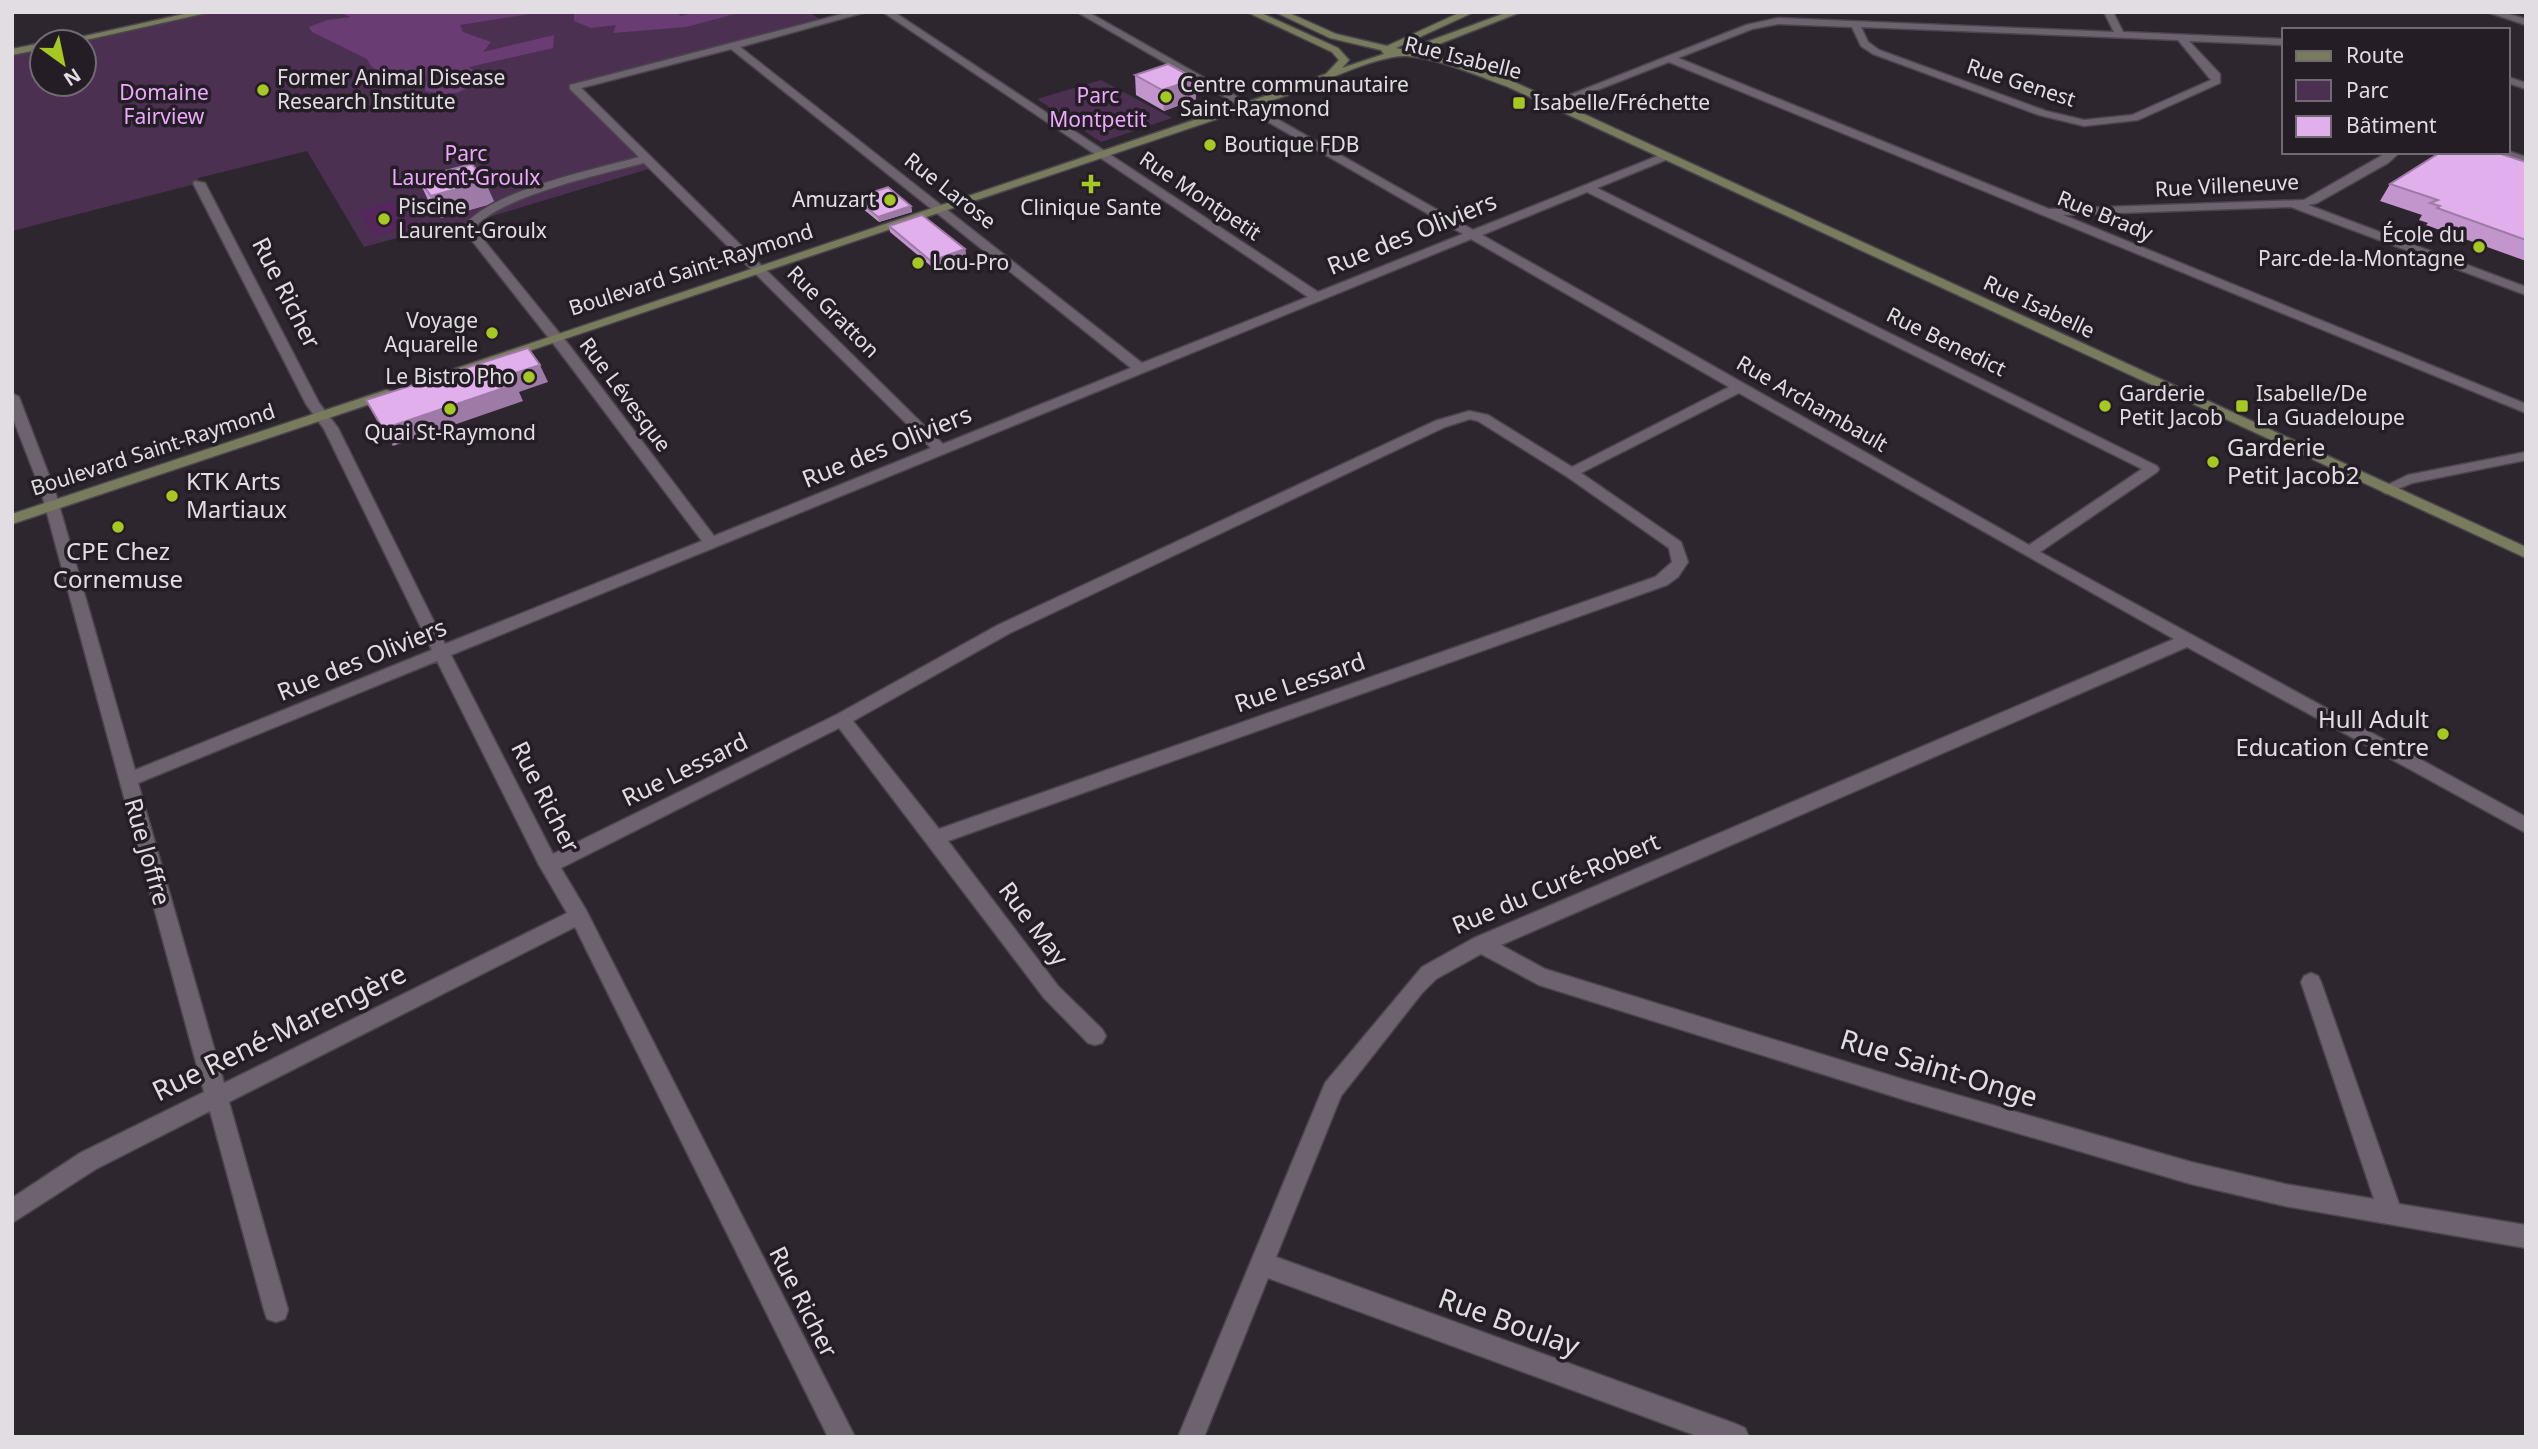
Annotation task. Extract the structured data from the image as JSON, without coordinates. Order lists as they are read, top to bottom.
{
  "streets": {
    "street": [
      "Rue Isabelle",
      "Rue Genest",
      "Rue Villeneuve",
      "Rue Larose",
      "Rue Montpetit",
      "Rue Brady",
      "Rue des Oliviers",
      "Boulevard Saint-Raymond",
      "Rue Richer",
      "Rue Gratton",
      "Rue Benedict",
      "Rue Lévesque",
      "Rue Archambault",
      "Rue Lessard",
      "Rue Joffre",
      "Rue du Curé-Robert",
      "Rue May",
      "Rue René-Marengère",
      "Rue Saint-Onge",
      "Rue Boulay"
    ]
  },
  "crossings": [
    ["Rue Isabelle", "Rue des Oliviers"],
    ["Rue Isabelle", "Boulevard Saint-Raymond"],
    ["Rue Villeneuve", "Rue Brady"],
    ["Rue Larose", "Rue des Oliviers"],
    ["Rue Larose", "Boulevard Saint-Raymond"],
    ["Rue Larose", "Rue Gratton"],
    ["Rue Montpetit", "Rue des Oliviers"],
    ["Rue Montpetit", "Boulevard Saint-Raymond"],
    ["Rue des Oliviers", "Rue Richer"],
    ["Rue des Oliviers", "Rue Gratton"],
    ["Rue des Oliviers", "Rue Benedict"],
    ["Rue des Oliviers", "Rue Lévesque"],
    ["Rue des Oliviers", "Rue Archambault"],
    ["Rue des Oliviers", "Rue Joffre"],
    ["Boulevard Saint-Raymond", "Rue Richer"],
    ["Boulevard Saint-Raymond", "Rue Gratton"],
    ["Boulevard Saint-Raymond", "Rue Lévesque"],
    ["Boulevard Saint-Raymond", "Rue Archambault"],
    ["Boulevard Saint-Raymond", "Rue Joffre"],
    ["Rue Richer", "Rue Lessard"],
    ["Rue Richer", "Rue René-Marengère"],
    ["Rue Gratton", "Rue Lévesque"],
    ["Rue Benedict", "Rue Archambault"],
    ["Rue Archambault", "Rue du Curé-Robert"],
    ["Rue Lessard", "Rue May"],
    ["Rue Joffre", "Rue René-Marengère"],
    ["Rue du Curé-Robert", "Rue Saint-Onge"],
    ["Rue du Curé-Robert", "Rue Boulay"]
  ],
  "parks": ["Domaine Fairview", "Parc Montpetit", "Parc Laurent-Groulx"],
  "places": {
    "other": [
      "Former Animal Disease Research Institute",
      "Centre communautaire Saint-Raymond",
      "Boutique FDB",
      "Amuzart",
      "Piscine Laurent-Groulx",
      "École du Parc-de-la-Montagne",
      "Lou-Pro",
      "Voyage Aquarelle",
      "Le Bistro Pho",
      "Garderie Petit Jacob",
      "Quai St-Raymond",
      "Garderie Petit Jacob2",
      "KTK Arts Martiaux",
      "CPE Chez Cornemuse",
      "Hull Adult Education Centre"
    ],
    "transit": ["Isabelle/Fréchette", "Isabelle/De La Guadeloupe"],
    "health": ["Clinique Sante"]
  },
  "legend": ["Route", "Parc", "Bâtiment"],
  "north": "bottom right"
}
